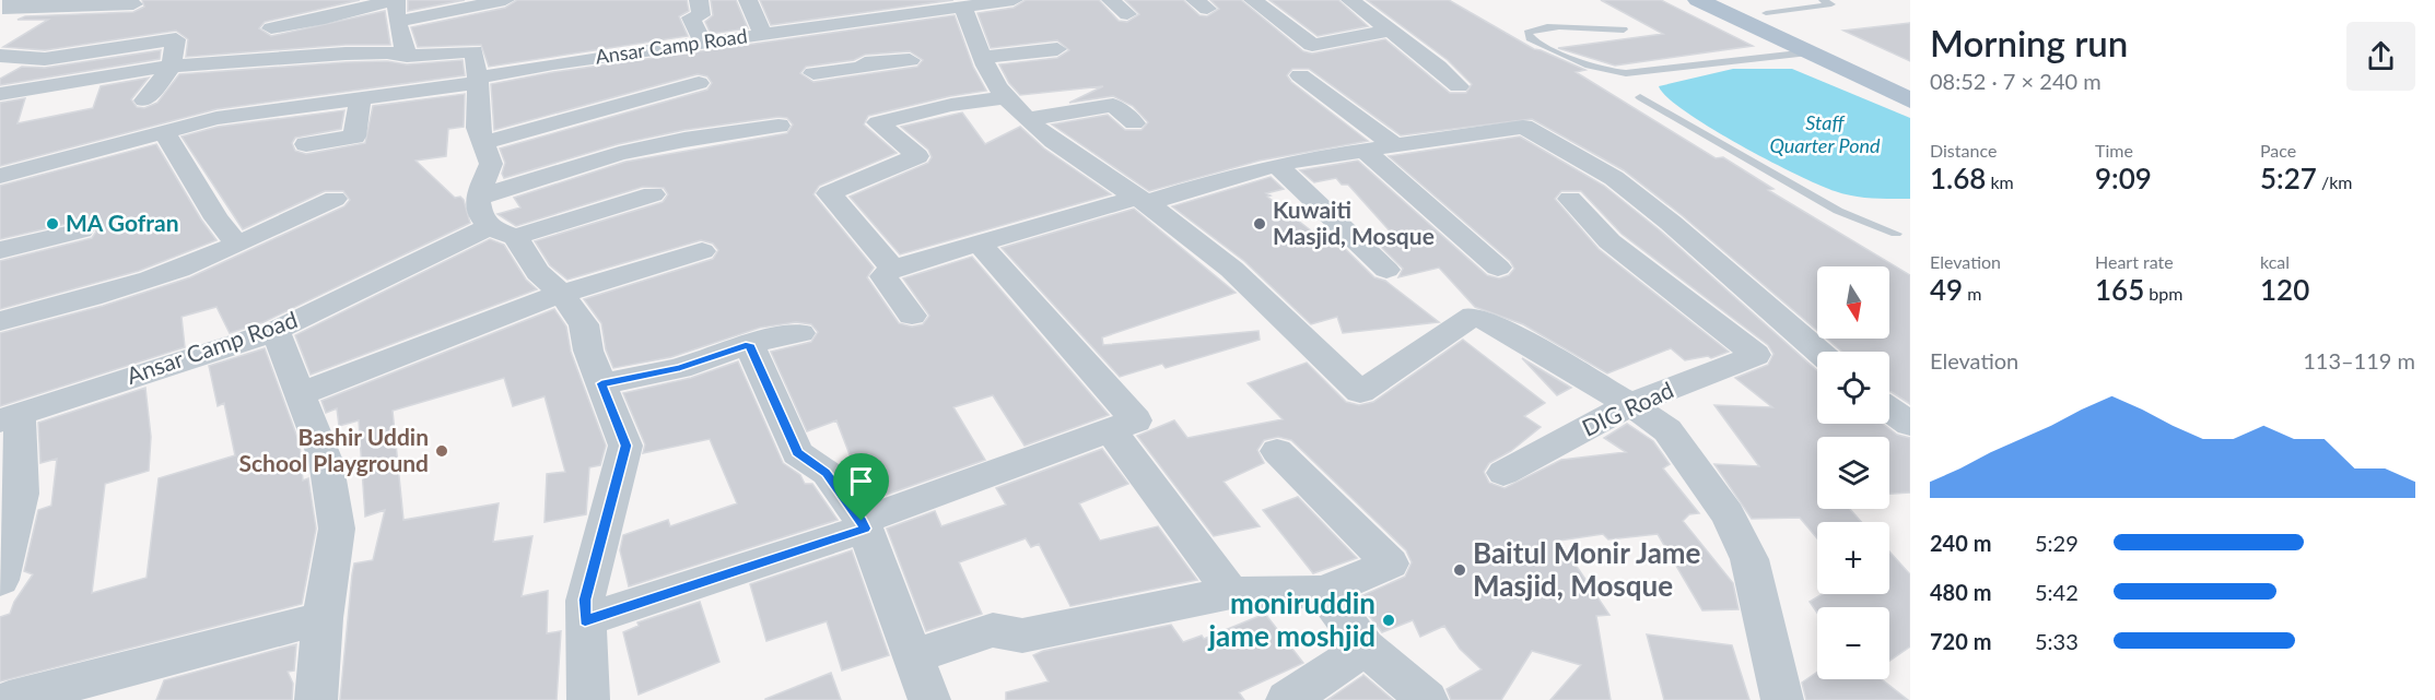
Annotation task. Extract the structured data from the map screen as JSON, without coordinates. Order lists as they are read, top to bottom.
{
  "streets": {
    "street": ["Ansar Camp Road", "DIG Road"]
  },
  "water": ["Staff Quarter Pond"],
  "places": [
    "MA Gofran",
    "Kuwaiti Masjid, Mosque",
    "Bashir Uddin School Playground",
    "Baitul Monir Jame Masjid, Mosque",
    "moniruddin jame moshjid"
  ],
  "north": "bottom",
  "page": {
    "heading": ["Morning run", "08:52 · 7 × 240 m"],
    "stats": [
      ["Distance", "1.68 km"],
      ["Time", "9:09"],
      ["Pace", "5:27 /km"],
      ["Elevation", "49 m"],
      ["Heart rate", "165 bpm"],
      ["kcal", "120"]
    ],
    "map_buttons": ["+", "−"],
    "chart": ["Elevation", "113–119 m"],
    "list": [
      {
        "name": "240 m",
        "note": "5:29"
      },
      {
        "name": "480 m",
        "note": "5:42"
      },
      {
        "name": "720 m",
        "note": "5:33"
      }
    ]
  }
}
